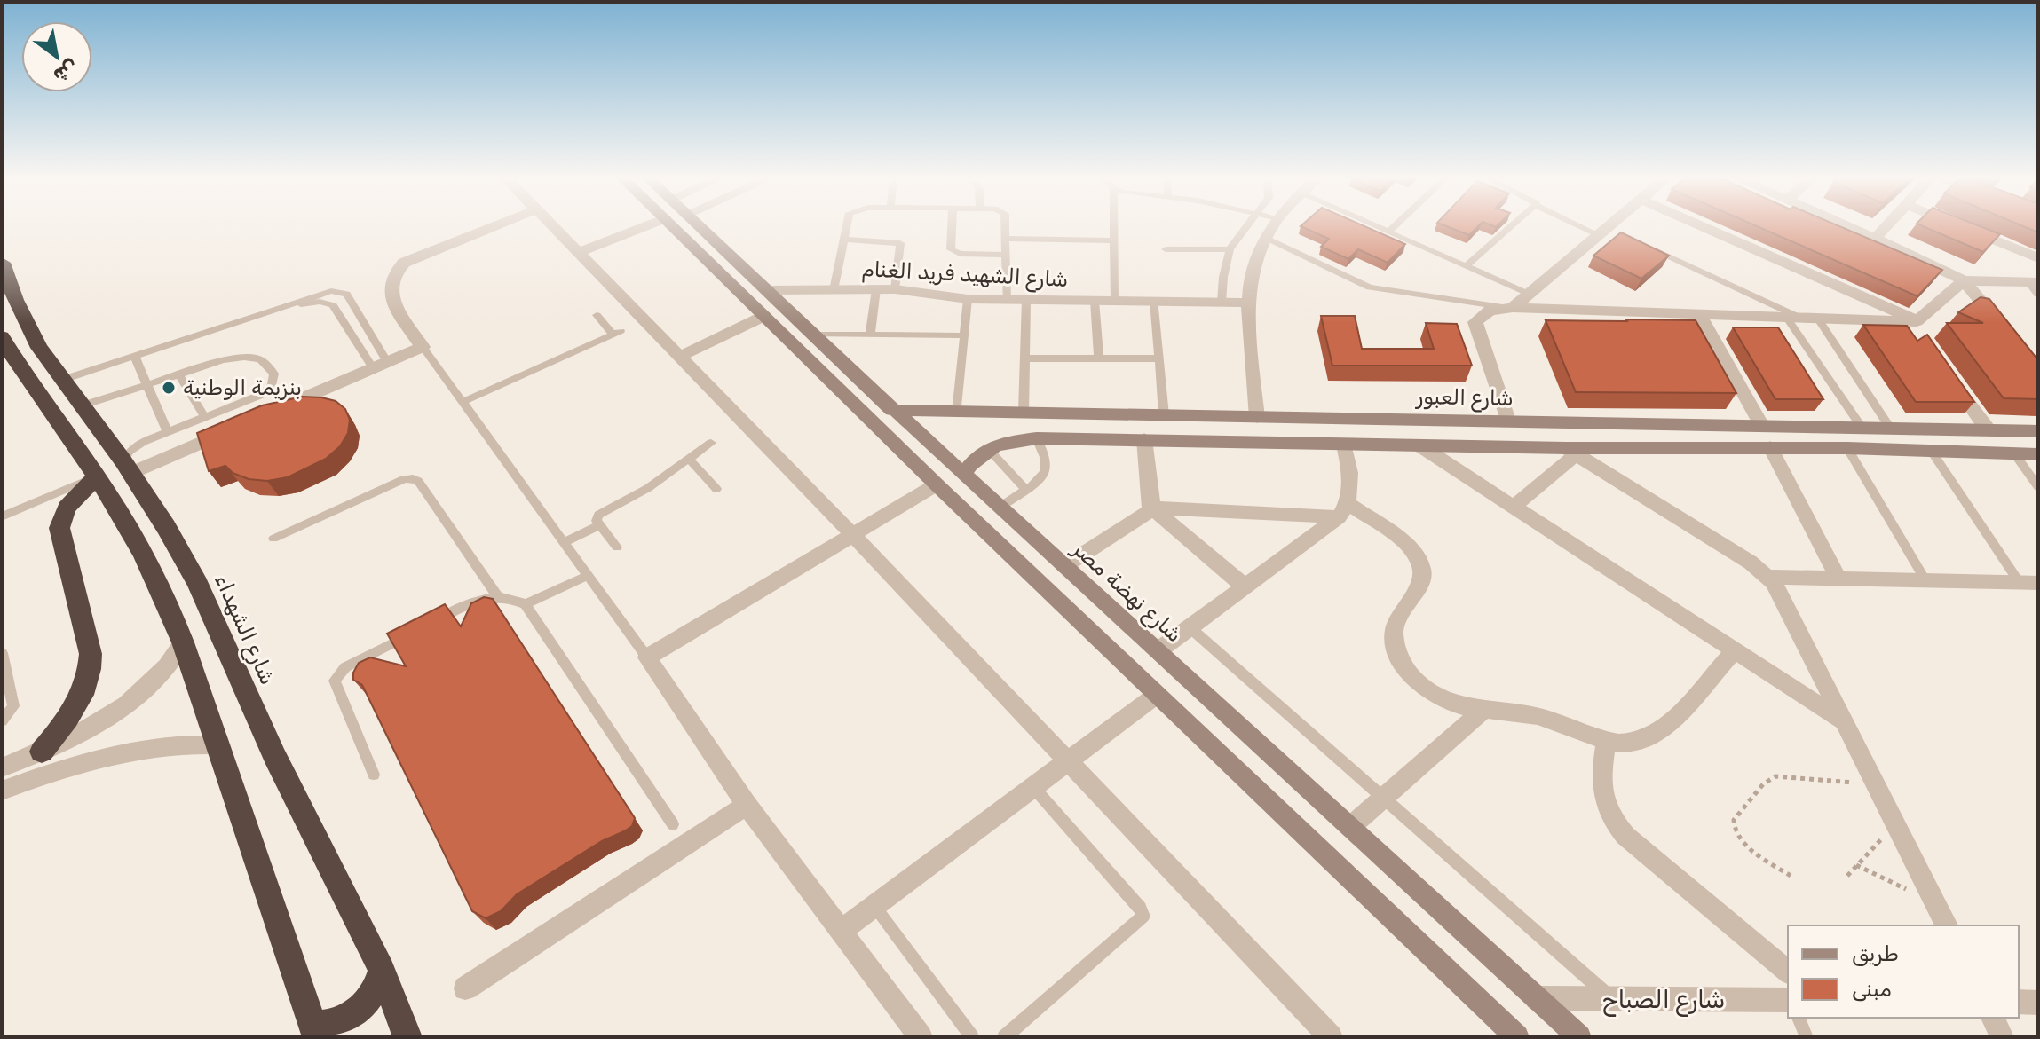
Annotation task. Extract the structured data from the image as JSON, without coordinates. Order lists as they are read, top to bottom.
{
  "streets": {
    "highway": ["شارع الشهداء"],
    "street": [
      "شارع الشهيد فريد الغنام",
      "شارع العبور",
      "شارع نهضة مصر",
      "شارع الصباح"
    ]
  },
  "crossings": [
    ["شارع الشهيد فريد الغنام", "شارع نهضة مصر"],
    ["شارع العبور", "شارع نهضة مصر"],
    ["شارع نهضة مصر", "شارع الصباح"]
  ],
  "places": ["بنزيمة الوطنية"],
  "legend": ["طريق", "مبنى"],
  "north": "bottom right"
}
